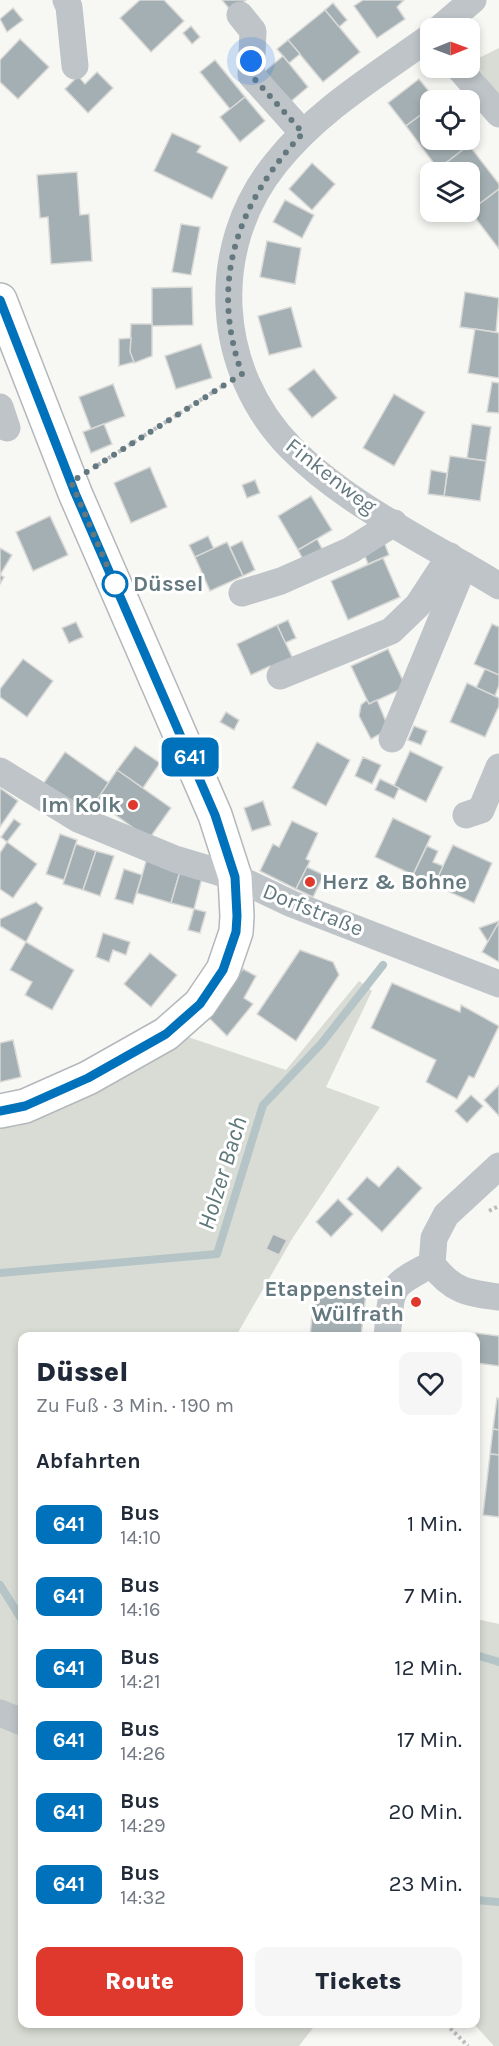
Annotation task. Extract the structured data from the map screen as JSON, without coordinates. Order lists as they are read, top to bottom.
{
  "streets": {
    "street": ["Finkenweg", "Dorfstraße"]
  },
  "water": ["Holzer Bach"],
  "places": [
    "Düssel",
    "Im Kolk",
    "Herz & Bohne",
    "Etappenstein Wülfrath"
  ],
  "lines": ["bus line 641"],
  "north": "right",
  "page": {
    "on_map": "641",
    "heading": [
      ["Düssel", "Zu Fuß · 3 Min. · 190 m"],
      "Abfahrten"
    ],
    "list": [
      {
        "mark": "641",
        "name": "Bus",
        "note": "14:10",
        "value": "1 Min."
      },
      {
        "mark": "641",
        "name": "Bus",
        "note": "14:16",
        "value": "7 Min."
      },
      {
        "mark": "641",
        "name": "Bus",
        "note": "14:21",
        "value": "12 Min."
      },
      {
        "mark": "641",
        "name": "Bus",
        "note": "14:26",
        "value": "17 Min."
      },
      {
        "mark": "641",
        "name": "Bus",
        "note": "14:29",
        "value": "20 Min."
      },
      {
        "mark": "641",
        "name": "Bus",
        "note": "14:32",
        "value": "23 Min."
      }
    ],
    "buttons": ["Route", "Tickets"]
  }
}
